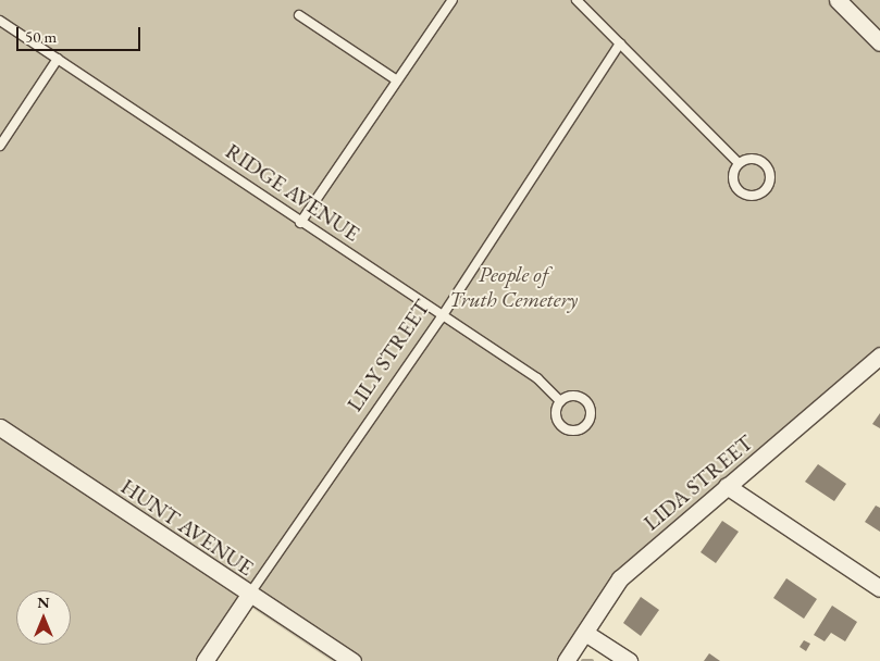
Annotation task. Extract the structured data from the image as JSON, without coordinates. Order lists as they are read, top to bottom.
{
  "streets": {
    "street": ["LILY STREET", "LIDA STREET", "HUNT AVENUE"],
    "lane": ["RIDGE AVENUE"]
  },
  "crossings": [
    ["RIDGE AVENUE", "LILY STREET"],
    ["LILY STREET", "HUNT AVENUE"]
  ],
  "parks": ["People of Truth Cemetery"],
  "scale_bar": "50 m",
  "north": "top"
}
